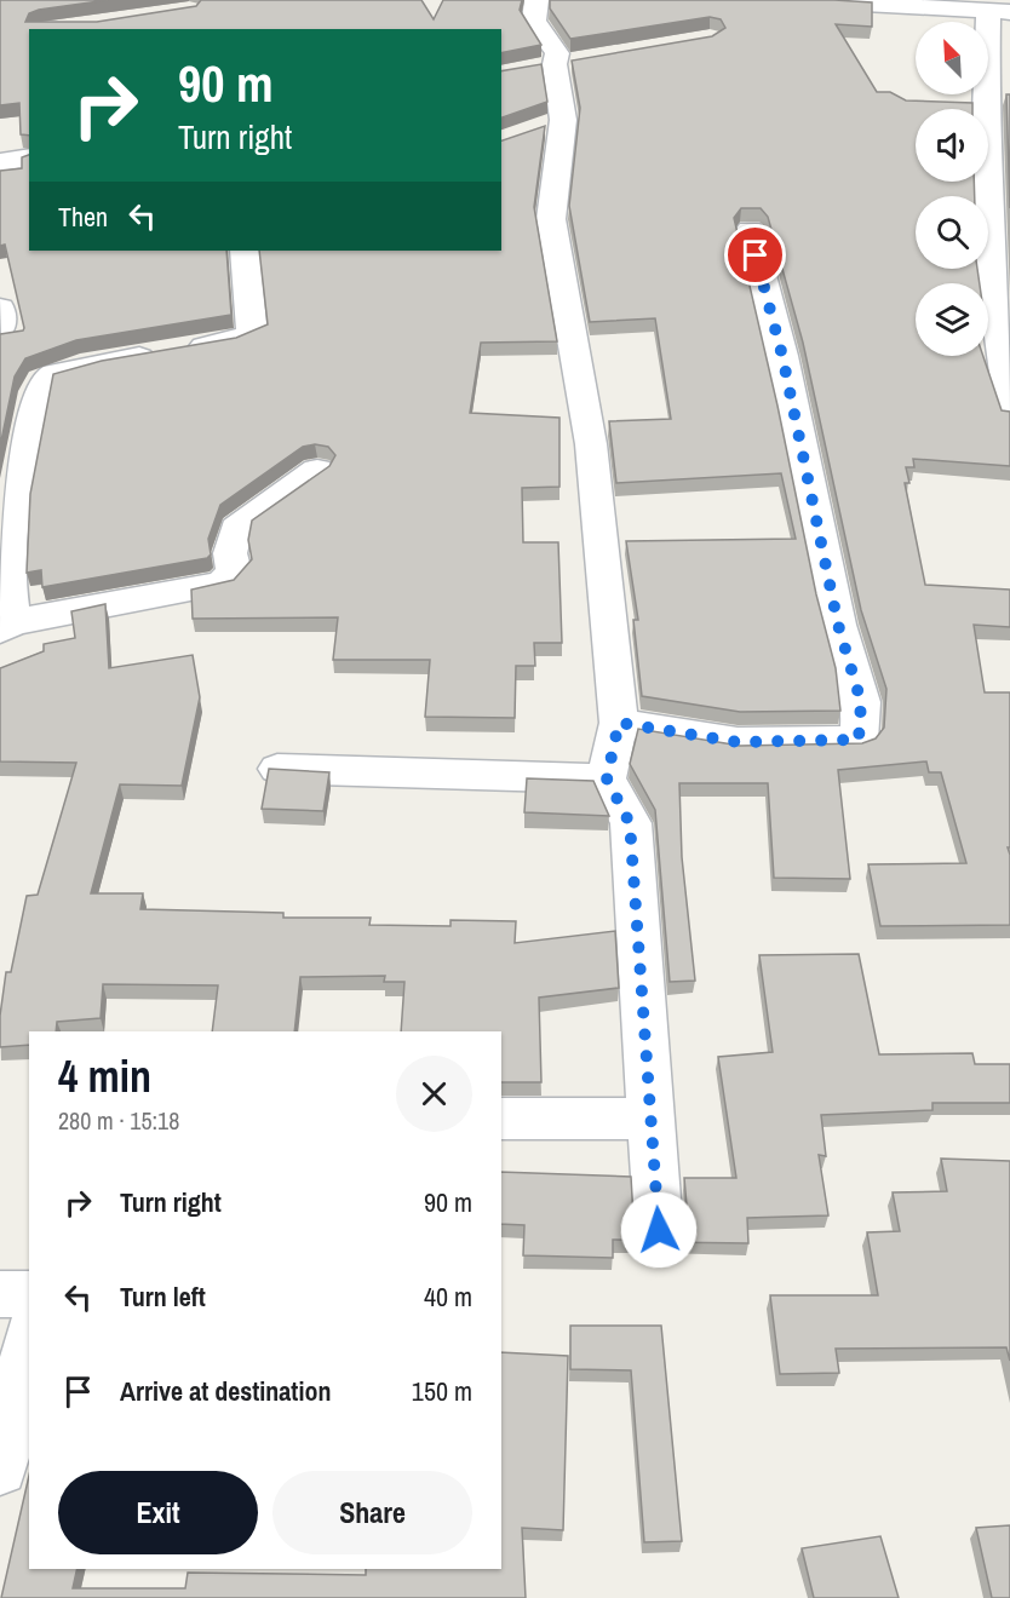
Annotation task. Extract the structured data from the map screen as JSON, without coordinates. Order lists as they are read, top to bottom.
{
  "north": "top left",
  "page": {
    "turn": ["90 m", "Turn right"],
    "then": "Then",
    "heading": ["4 min", "280 m · 15:18"],
    "list": [
      {
        "name": "Turn right",
        "value": "90 m"
      },
      {
        "name": "Turn left",
        "value": "40 m"
      },
      {
        "name": "Arrive at destination",
        "value": "150 m"
      }
    ],
    "buttons": ["Exit", "Share"]
  }
}
